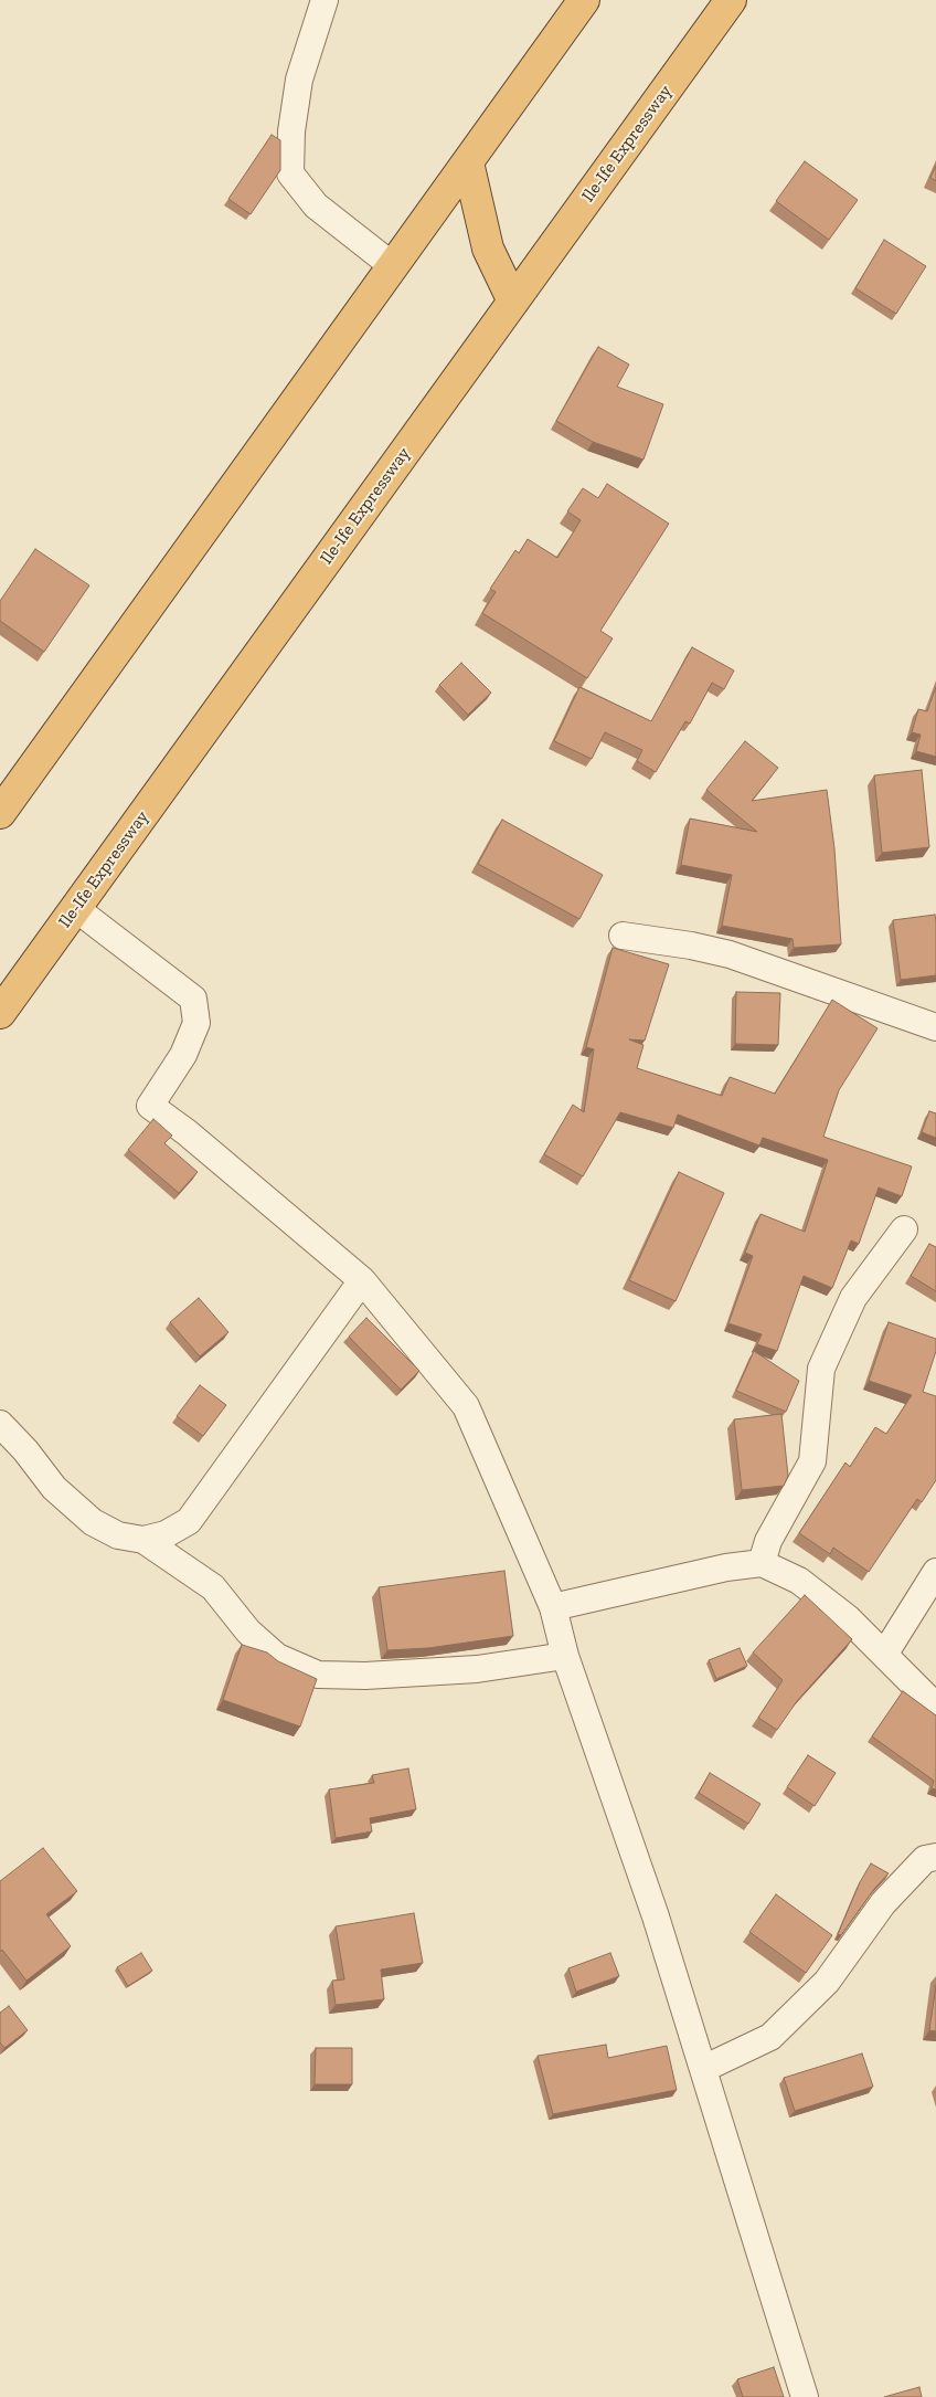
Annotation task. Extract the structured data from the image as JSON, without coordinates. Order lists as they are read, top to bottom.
{
  "streets": {
    "highway": ["Ile-Ife Expressway"]
  }
}
